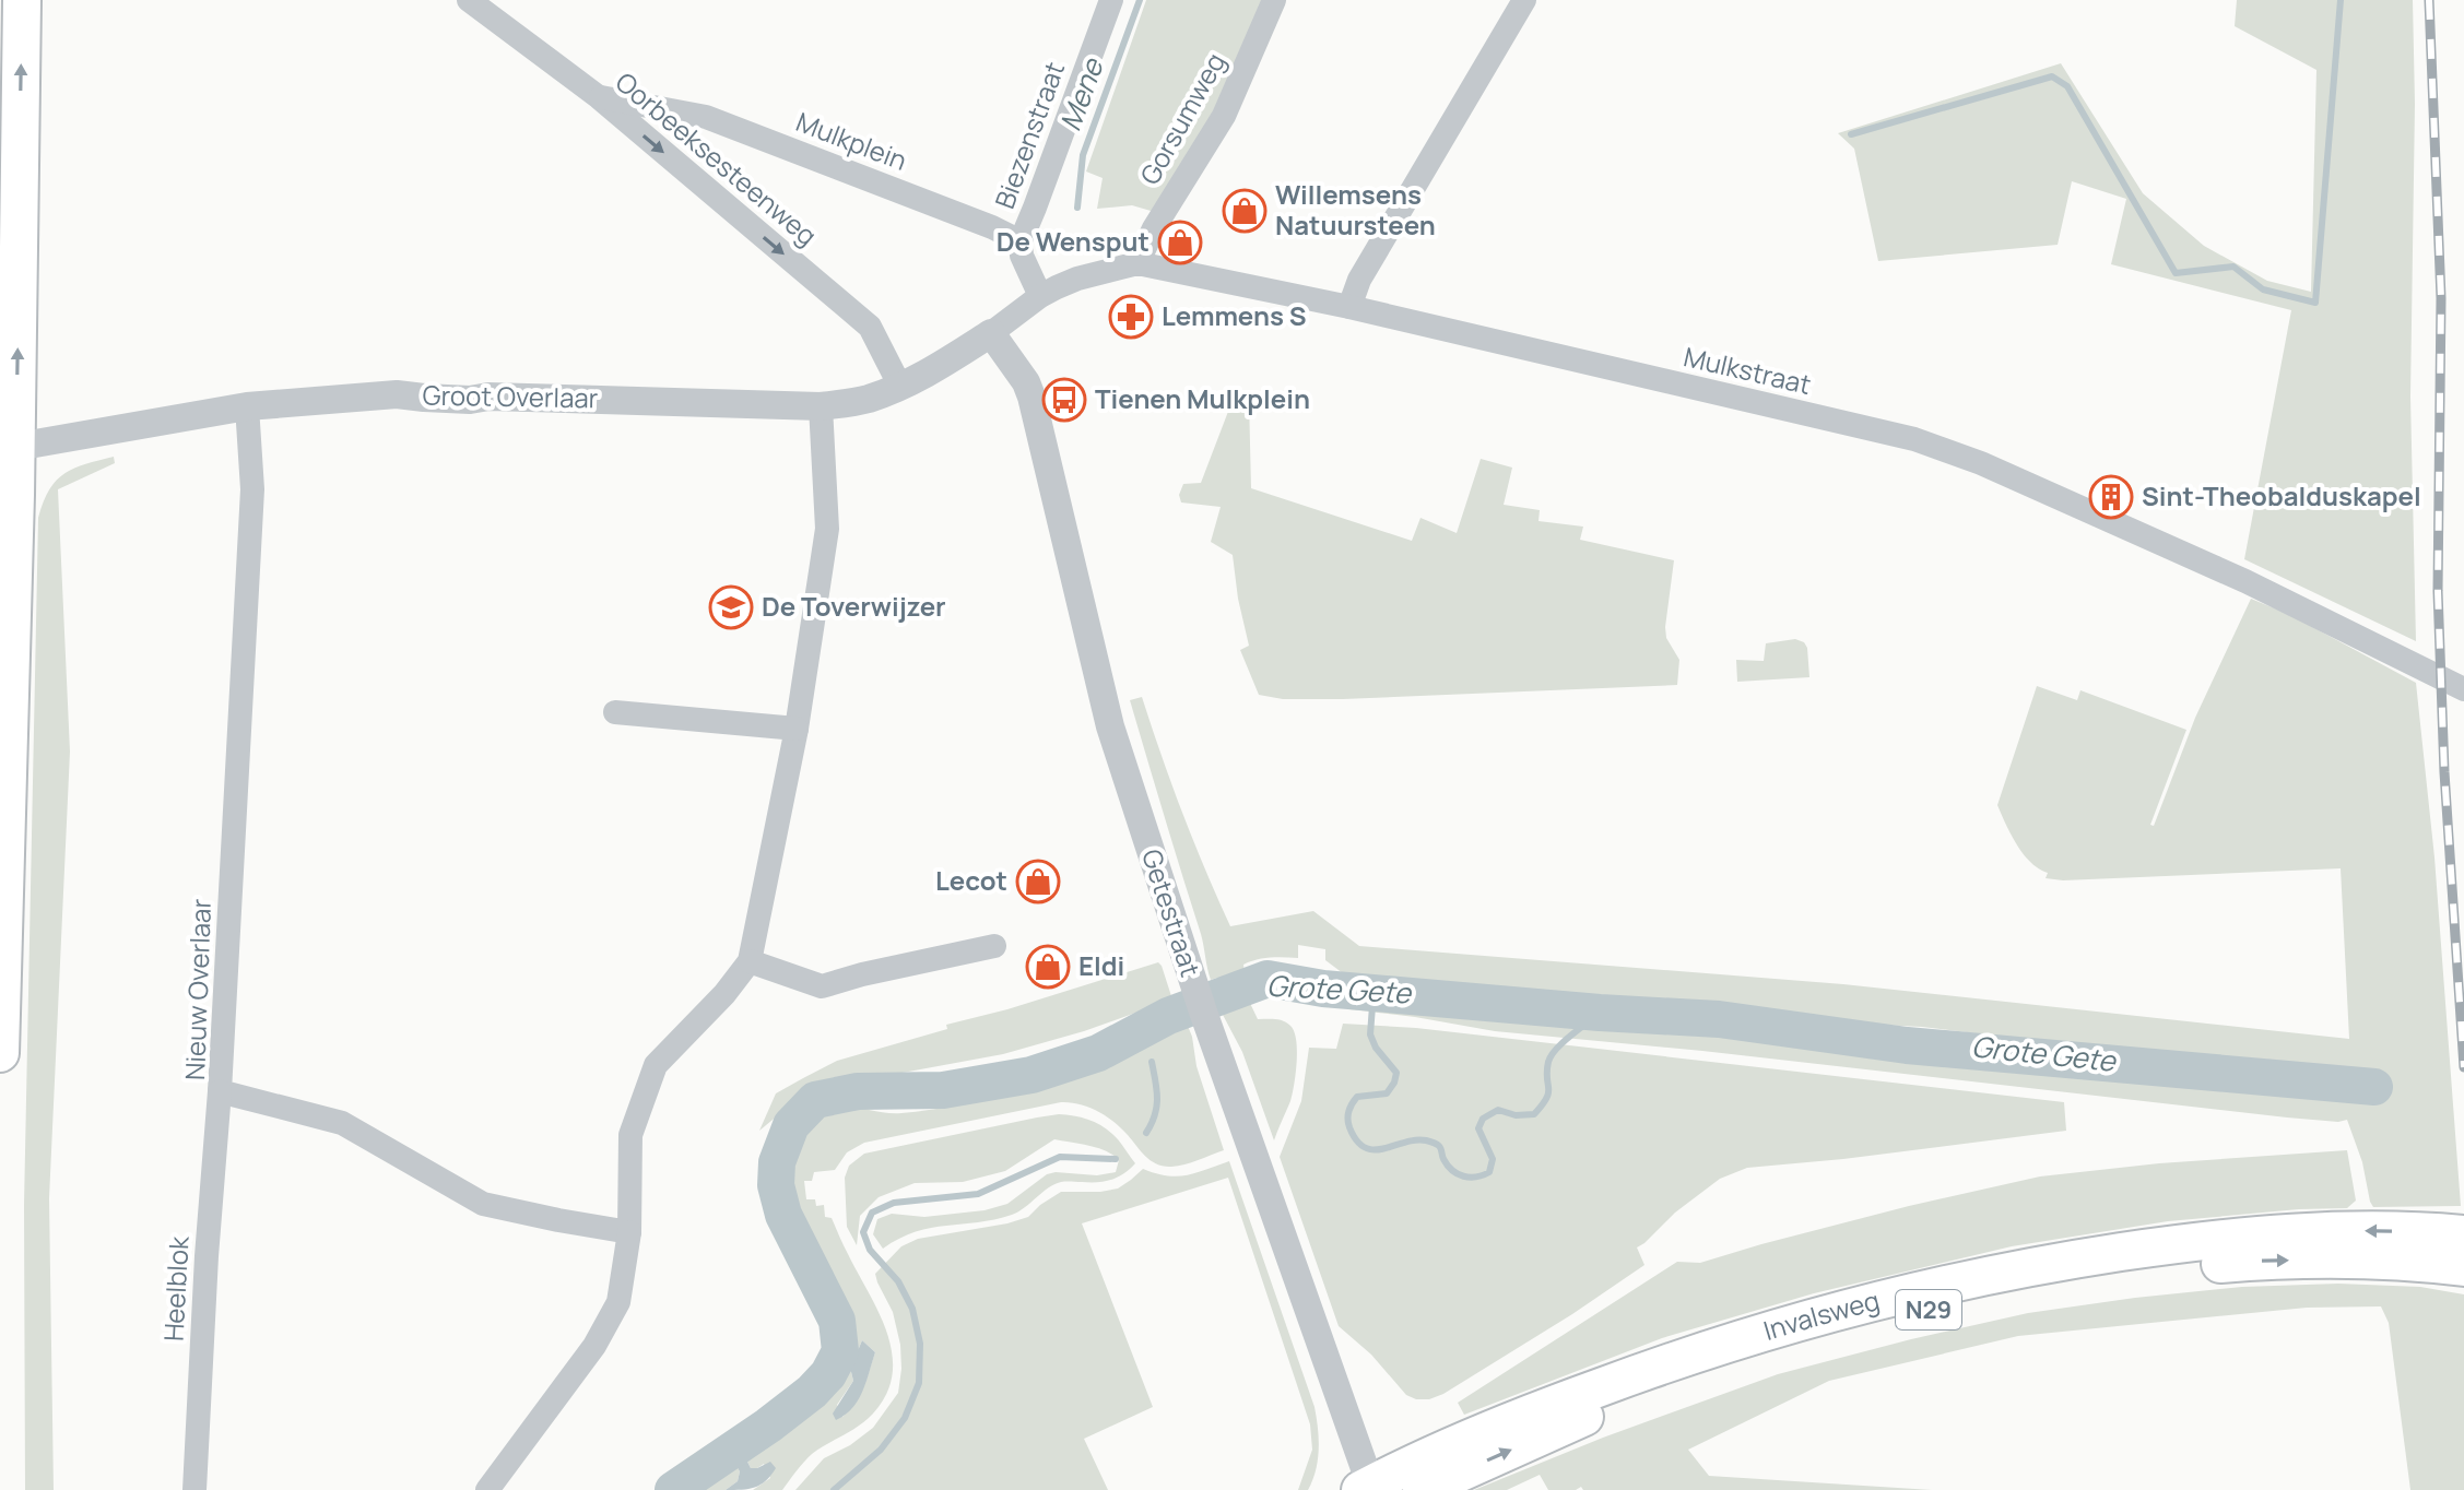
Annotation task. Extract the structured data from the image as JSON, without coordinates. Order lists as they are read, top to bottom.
{
  "streets": {
    "main road": ["N29", "Invalsweg"],
    "street": [
      "Gorsumweg",
      "Biezenstraat",
      "Mulkplein",
      "Oorbeeksesteenweg",
      "Mulkstraat",
      "Groot Overlaar",
      "Getestraat",
      "Nieuw Overlaar",
      "Heelblok"
    ]
  },
  "crossings": [
    ["Gorsumweg", "Mulkstraat"],
    ["Biezenstraat", "Mulkplein"],
    ["Mulkplein", "Oorbeeksesteenweg"],
    ["Oorbeeksesteenweg", "Groot Overlaar"],
    ["Mulkstraat", "Groot Overlaar"],
    ["Mulkstraat", "Getestraat"],
    ["Groot Overlaar", "Getestraat"],
    ["Groot Overlaar", "Nieuw Overlaar"],
    ["Getestraat", "Invalsweg"],
    ["Nieuw Overlaar", "Heelblok"]
  ],
  "one_way": ["Oorbeeksesteenweg"],
  "water": ["Mene", "Grote Gete"],
  "places": {
    "shop": [
      "Willemsens Natuursteen",
      "De Wensput",
      "Lecot",
      "Eldi"
    ],
    "pharmacy": ["Lemmens S"],
    "bus stop": ["Tienen Mulkplein"],
    "building": ["Sint-Theobalduskapel"],
    "school or university": ["De Toverwijzer"]
  }
}
